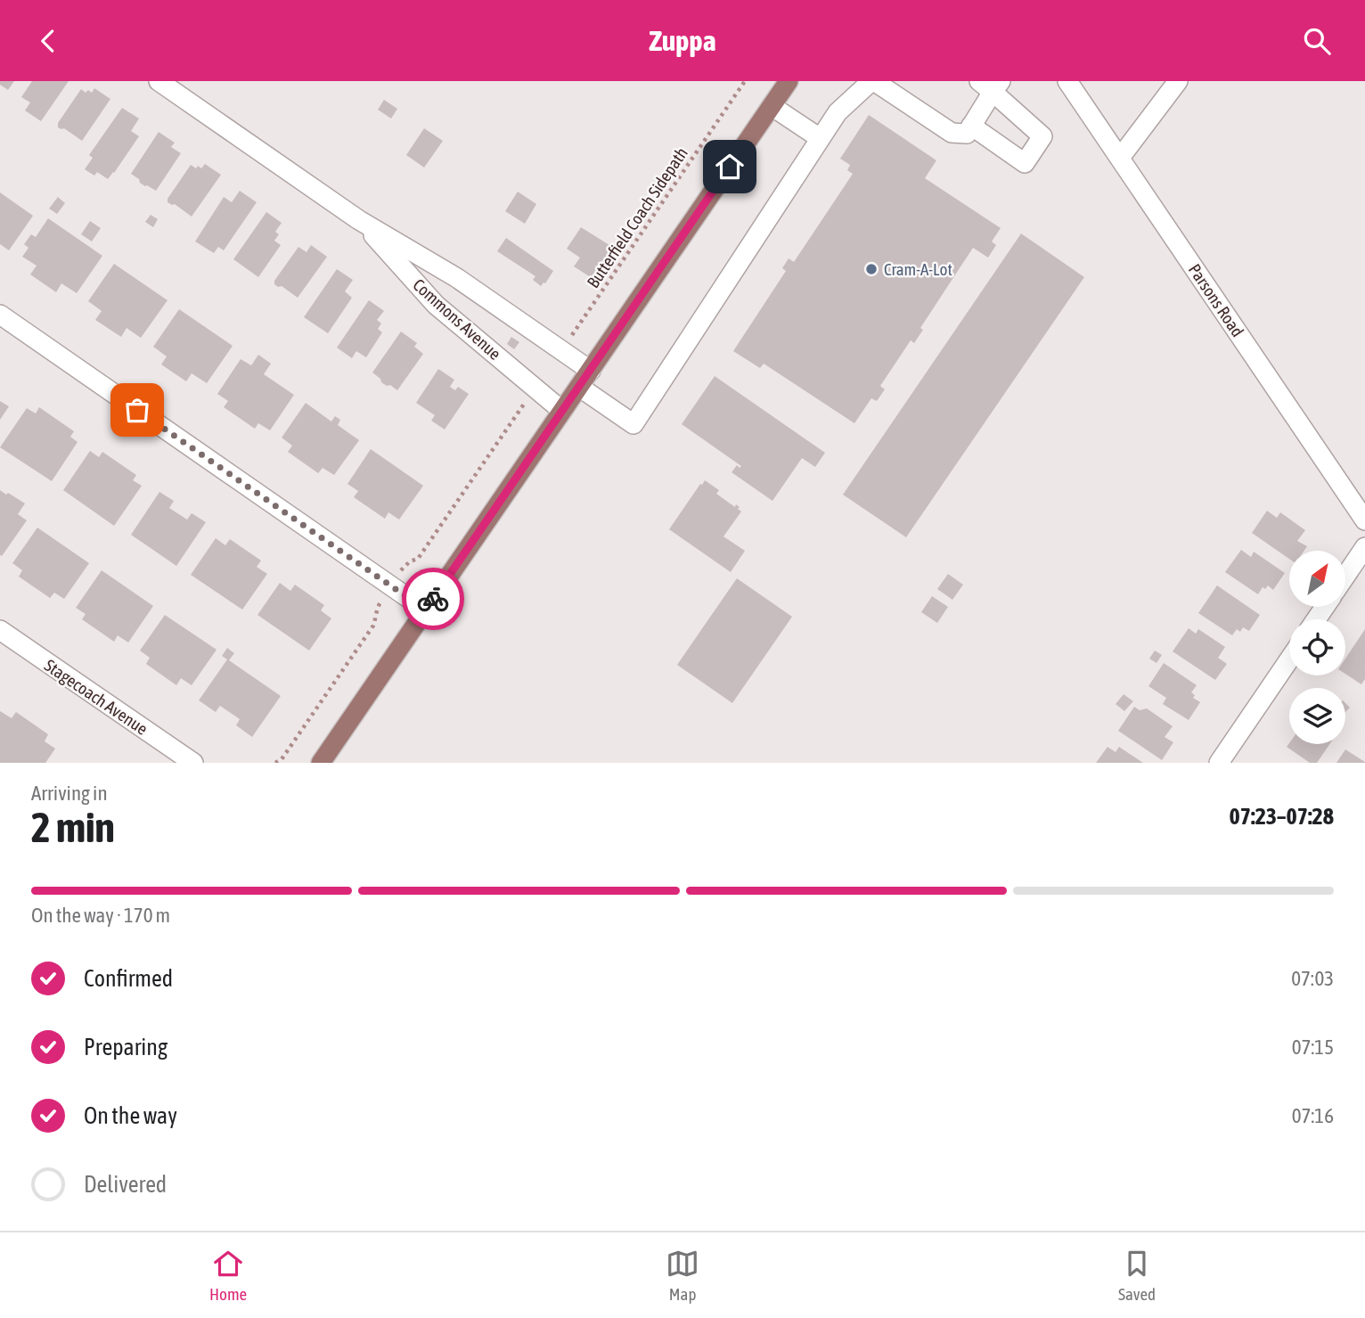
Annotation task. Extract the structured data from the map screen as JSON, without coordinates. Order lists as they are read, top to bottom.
{
  "streets": {
    "street": ["Parsons Road", "Commons Avenue", "Stagecoach Avenue"],
    "path": ["Butterfield Coach Sidepath"]
  },
  "places": ["Cram-A-Lot"],
  "north": "top right",
  "page": {
    "header": "Zuppa",
    "heading": ["2 min", "Arriving in", "07:23–07:28"],
    "bar": "On the way · 170 m",
    "list": [
      ["Confirmed", "07:03"],
      ["Preparing", "07:15"],
      ["On the way", "07:16"],
      "Delivered"
    ],
    "tabs": ["Home", "Map", "Saved"]
  }
}
